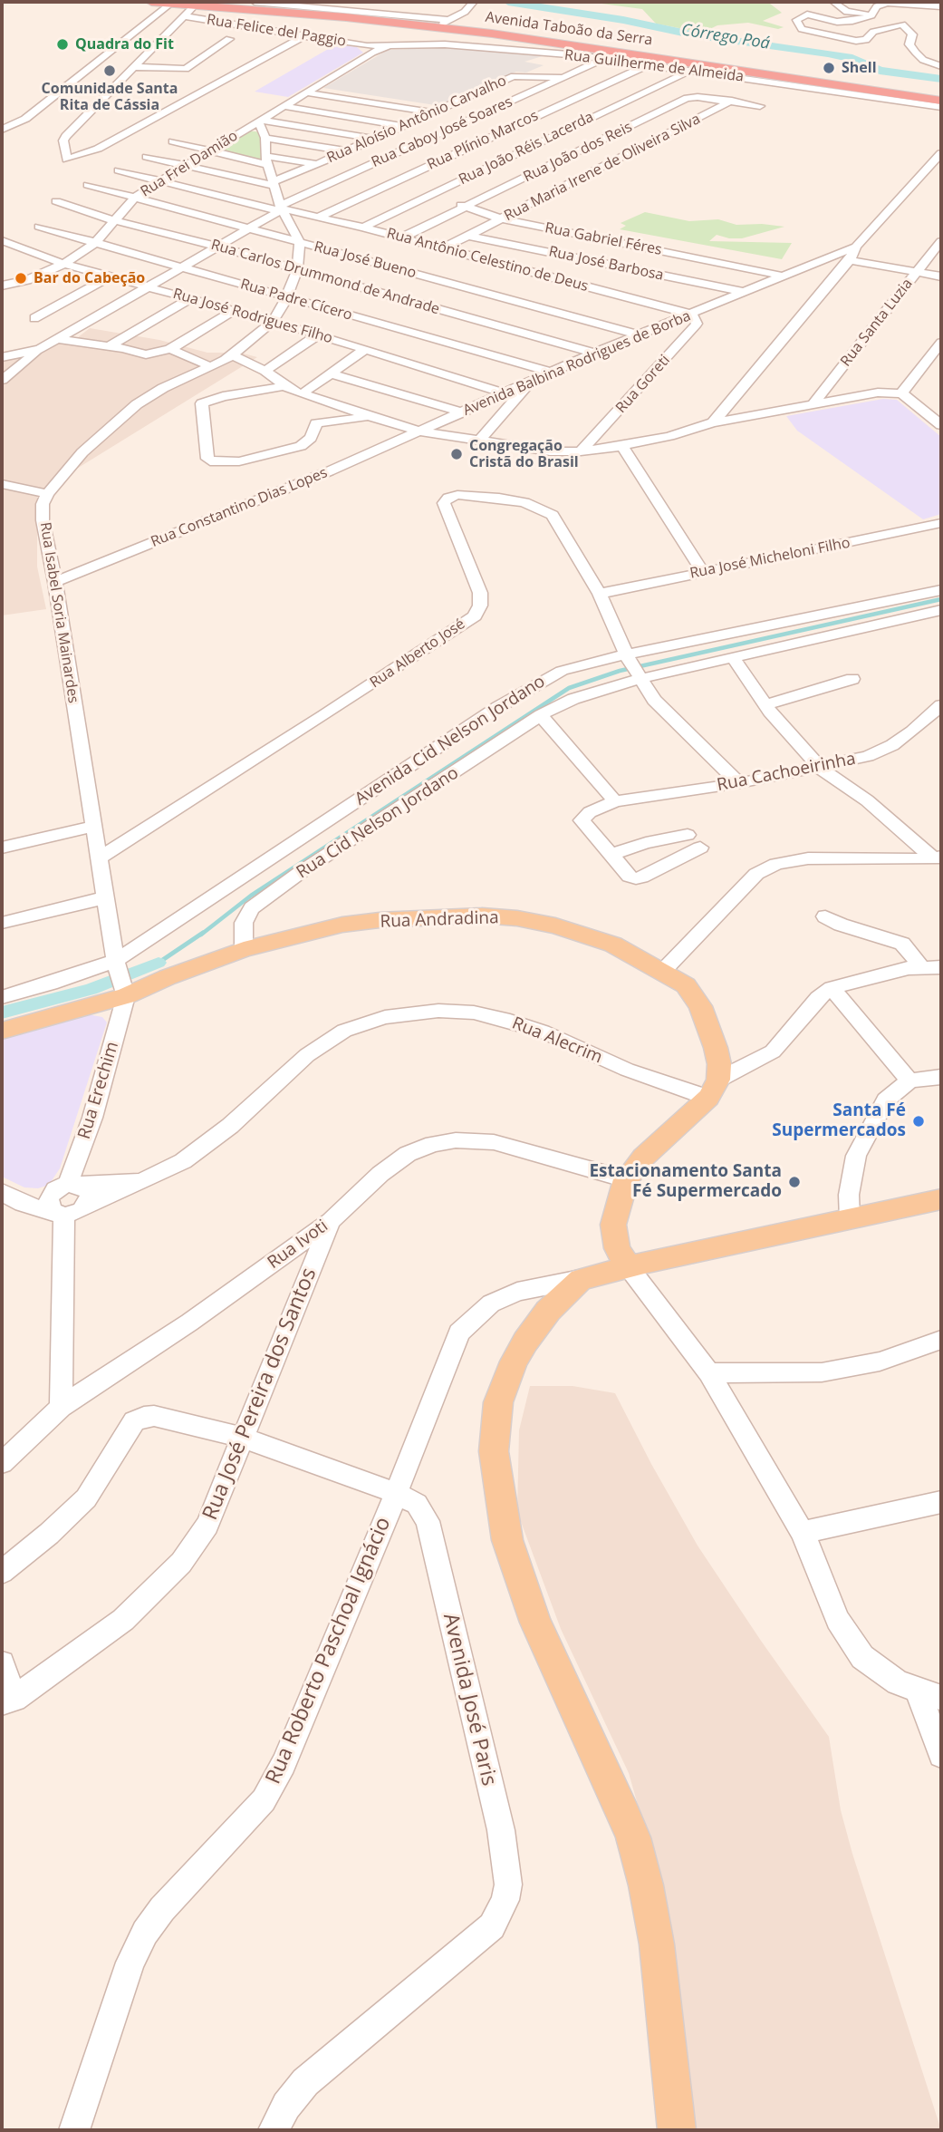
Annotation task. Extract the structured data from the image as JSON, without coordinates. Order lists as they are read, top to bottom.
{
  "streets": {
    "highway": ["Avenida Taboão da Serra"],
    "main road": ["Avenida Cid Nelson Jordano", "Rua Andradina"],
    "street": [
      "Rua Felice del Paggio",
      "Rua Guilherme de Almeida",
      "Rua Aloísio Antônio Carvalho",
      "Rua Caboy José Soares",
      "Rua Plínio Marcos",
      "Rua João Réis Lacerda",
      "Rua João dos Reis",
      "Rua Frei Damião",
      "Rua Maria Irene de Oliveira Silva",
      "Rua Gabriel Féres",
      "Rua José Bueno",
      "Rua Antônio Celestino de Deus",
      "Rua José Barbosa",
      "Rua Carlos Drummond de Andrade",
      "Rua Padre Cícero",
      "Rua José Rodrigues Filho",
      "Rua Santa Luzia",
      "Avenida Balbina Rodrigues de Borba",
      "Rua Goreti",
      "Rua Constantino Dias Lopes",
      "Rua José Micheloni Filho",
      "Rua Isabel Soria Mainardes",
      "Rua Alberto José",
      "Rua Cachoeirinha",
      "Rua Cid Nelson Jordano",
      "Rua Alecrim",
      "Rua Erechim",
      "Rua Ivoti",
      "Rua José Pereira dos Santos",
      "Rua Roberto Paschoal Ignácio",
      "Avenida José Paris"
    ]
  },
  "crossings": [
    ["Avenida Taboão da Serra", "Rua Felice del Paggio"],
    ["Avenida Taboão da Serra", "Rua Guilherme de Almeida"],
    ["Rua Guilherme de Almeida", "Rua Caboy José Soares"],
    ["Rua Guilherme de Almeida", "Rua Plínio Marcos"],
    ["Rua Guilherme de Almeida", "Rua João Réis Lacerda"],
    ["Rua Guilherme de Almeida", "Rua Frei Damião"],
    ["Rua Aloísio Antônio Carvalho", "Rua Caboy José Soares"],
    ["Rua Caboy José Soares", "Rua José Bueno"],
    ["Rua Caboy José Soares", "Rua Antônio Celestino de Deus"],
    ["Rua Caboy José Soares", "Rua Carlos Drummond de Andrade"],
    ["Rua Caboy José Soares", "Rua Padre Cícero"],
    ["Rua Caboy José Soares", "Rua José Rodrigues Filho"],
    ["Rua Plínio Marcos", "Rua Antônio Celestino de Deus"],
    ["Rua João Réis Lacerda", "Rua Gabriel Féres"],
    ["Rua João Réis Lacerda", "Rua Antônio Celestino de Deus"],
    ["Rua João dos Reis", "Rua Maria Irene de Oliveira Silva"],
    ["Rua João dos Reis", "Rua Gabriel Féres"],
    ["Rua João dos Reis", "Rua Antônio Celestino de Deus"],
    ["Rua Frei Damião", "Rua José Bueno"],
    ["Rua Frei Damião", "Rua Antônio Celestino de Deus"],
    ["Rua Frei Damião", "Rua Carlos Drummond de Andrade"],
    ["Rua Frei Damião", "Rua Padre Cícero"],
    ["Rua Frei Damião", "Rua José Rodrigues Filho"],
    ["Rua Maria Irene de Oliveira Silva", "Rua Gabriel Féres"],
    ["Rua Maria Irene de Oliveira Silva", "Rua Antônio Celestino de Deus"],
    ["Rua Maria Irene de Oliveira Silva", "Rua José Barbosa"],
    ["Rua Gabriel Féres", "Avenida Balbina Rodrigues de Borba"],
    ["Rua José Bueno", "Avenida Balbina Rodrigues de Borba"],
    ["Rua Antônio Celestino de Deus", "Avenida Balbina Rodrigues de Borba"],
    ["Rua Antônio Celestino de Deus", "Rua Goreti"],
    ["Rua José Barbosa", "Avenida Balbina Rodrigues de Borba"],
    ["Rua Carlos Drummond de Andrade", "Avenida Balbina Rodrigues de Borba"],
    ["Rua Padre Cícero", "Avenida Balbina Rodrigues de Borba"],
    ["Rua José Rodrigues Filho", "Avenida Balbina Rodrigues de Borba"],
    ["Rua Santa Luzia", "Avenida Balbina Rodrigues de Borba"],
    ["Avenida Balbina Rodrigues de Borba", "Rua Goreti"],
    ["Avenida Balbina Rodrigues de Borba", "Rua Constantino Dias Lopes"],
    ["Rua Constantino Dias Lopes", "Rua Isabel Soria Mainardes"],
    ["Rua José Micheloni Filho", "Rua Alberto José"],
    ["Rua Isabel Soria Mainardes", "Rua Alberto José"],
    ["Rua Isabel Soria Mainardes", "Avenida Cid Nelson Jordano"],
    ["Rua Isabel Soria Mainardes", "Rua Andradina"],
    ["Rua Isabel Soria Mainardes", "Rua Erechim"],
    ["Rua Alberto José", "Avenida Cid Nelson Jordano"],
    ["Rua Alberto José", "Rua Cachoeirinha"],
    ["Avenida Cid Nelson Jordano", "Rua Cid Nelson Jordano"],
    ["Avenida Cid Nelson Jordano", "Rua Andradina"],
    ["Avenida Cid Nelson Jordano", "Rua Erechim"],
    ["Rua Cid Nelson Jordano", "Rua Andradina"],
    ["Rua Andradina", "Rua Alecrim"],
    ["Rua Andradina", "Rua Erechim"],
    ["Rua Alecrim", "Rua Erechim"],
    ["Rua Erechim", "Rua Ivoti"],
    ["Rua Ivoti", "Rua José Pereira dos Santos"],
    ["Rua José Pereira dos Santos", "Avenida José Paris"],
    ["Rua Roberto Paschoal Ignácio", "Avenida José Paris"]
  ],
  "water": ["Córrego Poá"],
  "places": [
    "Quadra do Fit",
    "Shell",
    "Comunidade Santa Rita de Cássia",
    "Bar do Cabeção",
    "Congregação Cristã do Brasil",
    "Santa Fé Supermercados",
    "Estacionamento Santa Fé Supermercado"
  ]
}
